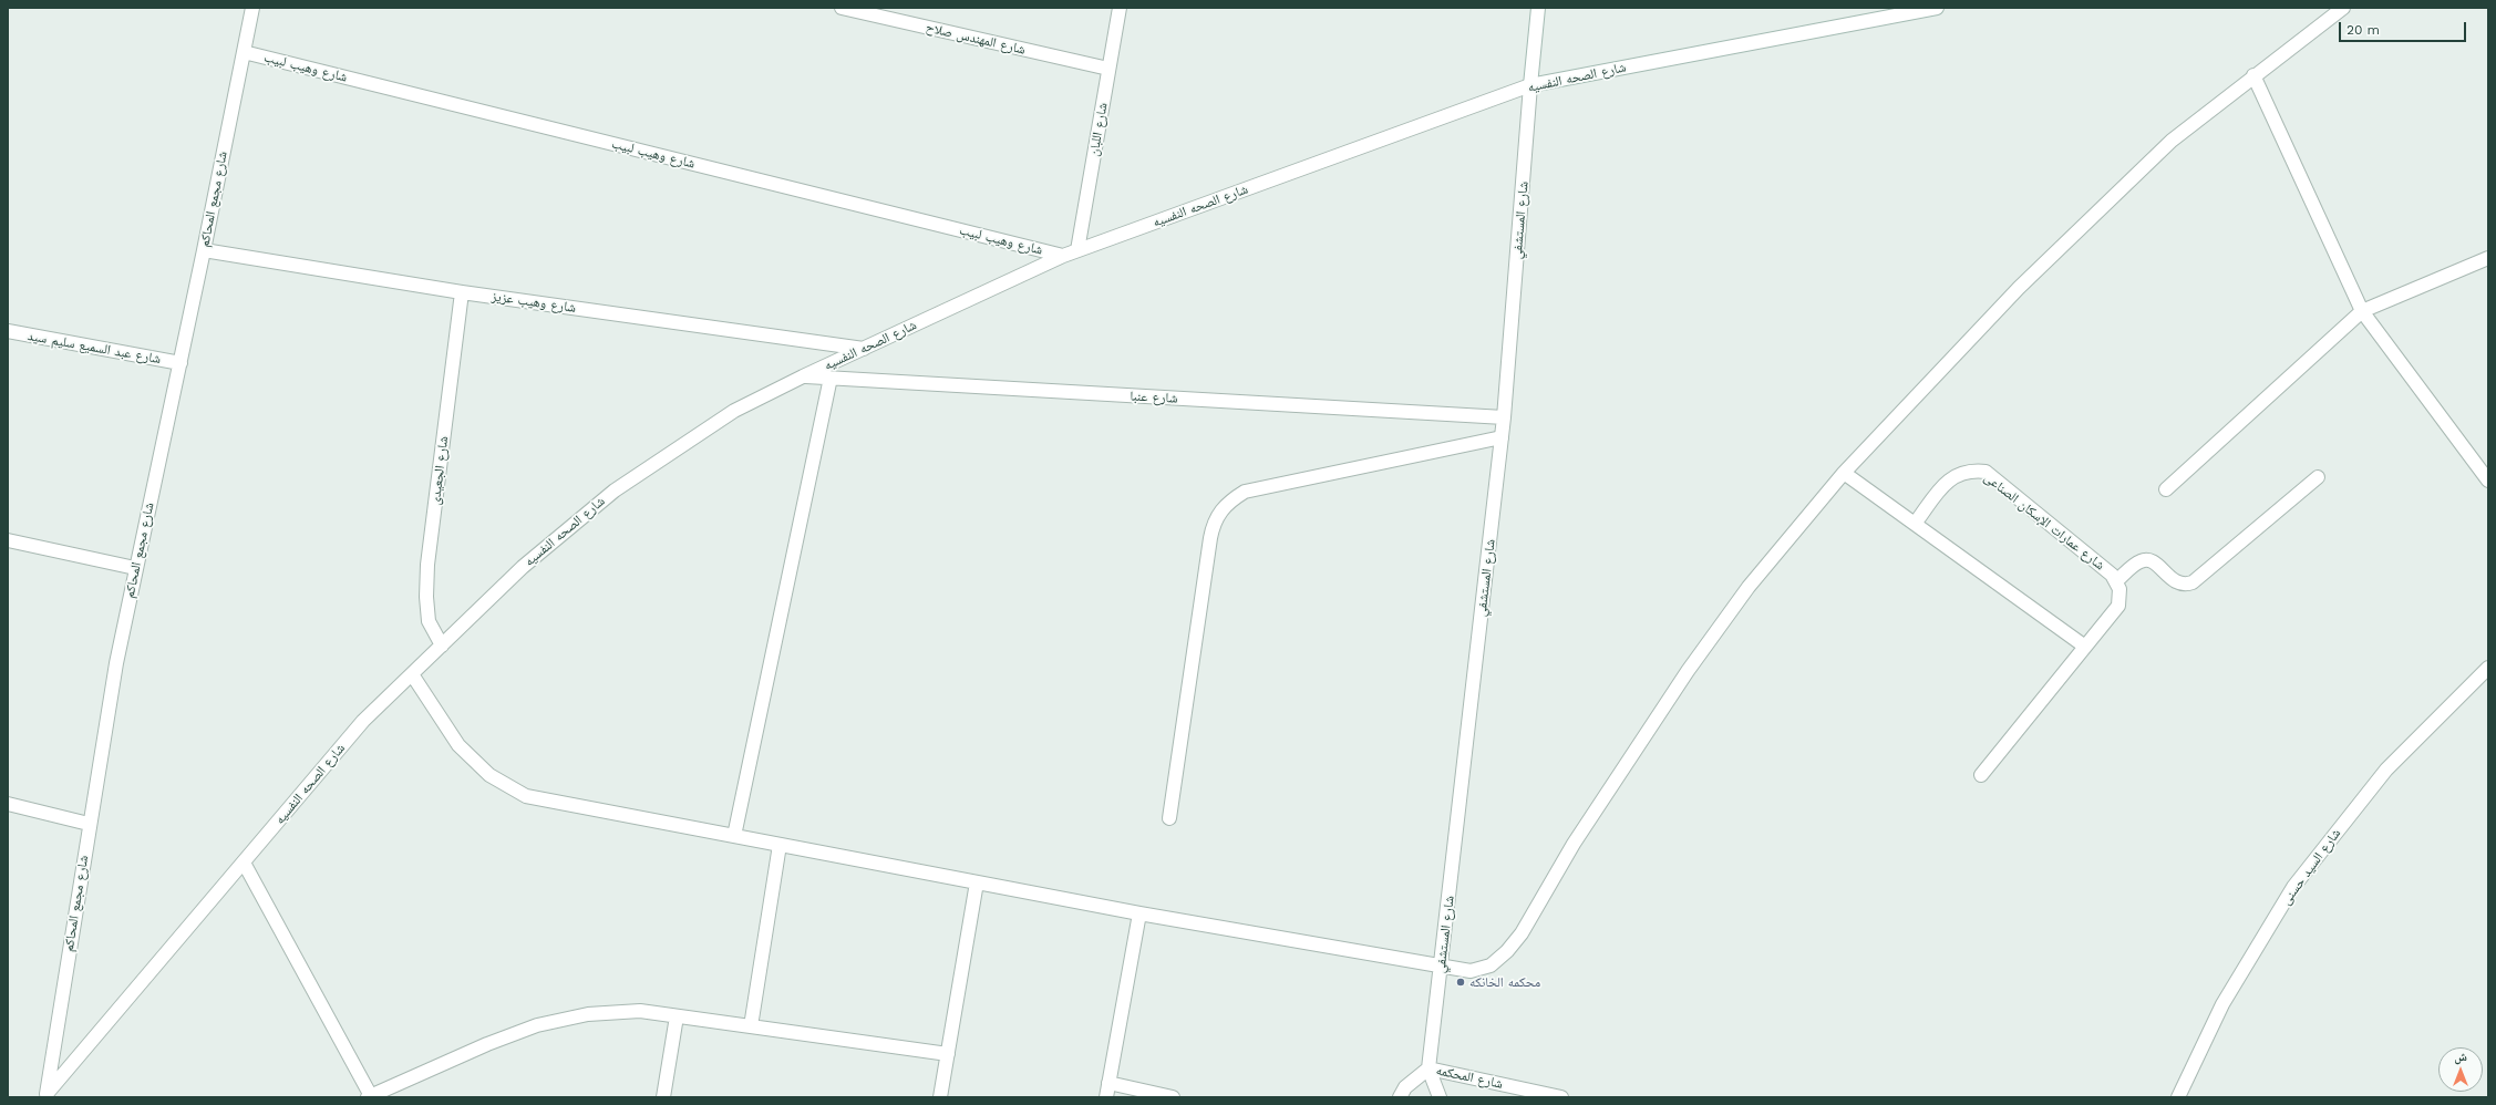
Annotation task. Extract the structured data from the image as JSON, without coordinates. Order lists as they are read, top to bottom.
{
  "streets": {
    "street": [
      "شارع المهندس صلاح",
      "شارع وهيب لبيب",
      "شارع الصحه النفسيه",
      "شارع اللبان",
      "شارع مجمع المحاكم",
      "شارع المستشفي",
      "شارع وهيب عزيز",
      "شارع عبد السميع سليم سيد",
      "شارع عنبا",
      "شارع الجعيدى",
      "شارع عمارات الإسكان الصناعى",
      "شارع السيد حسنى",
      "شارع المحكمه"
    ]
  },
  "crossings": [
    ["شارع المهندس صلاح", "شارع اللبان"],
    ["شارع وهيب لبيب", "شارع الصحه النفسيه"],
    ["شارع وهيب لبيب", "شارع مجمع المحاكم"],
    ["شارع الصحه النفسيه", "شارع اللبان"],
    ["شارع الصحه النفسيه", "شارع مجمع المحاكم"],
    ["شارع الصحه النفسيه", "شارع المستشفي"],
    ["شارع الصحه النفسيه", "شارع وهيب عزيز"],
    ["شارع الصحه النفسيه", "شارع عنبا"],
    ["شارع الصحه النفسيه", "شارع الجعيدى"],
    ["شارع مجمع المحاكم", "شارع وهيب عزيز"],
    ["شارع مجمع المحاكم", "شارع عبد السميع سليم سيد"],
    ["شارع المستشفي", "شارع عنبا"],
    ["شارع المستشفي", "شارع المحكمه"],
    ["شارع وهيب عزيز", "شارع الجعيدى"]
  ],
  "places": ["محكمه الخانكه"],
  "scale_bar": "20 m",
  "north": "top"
}
